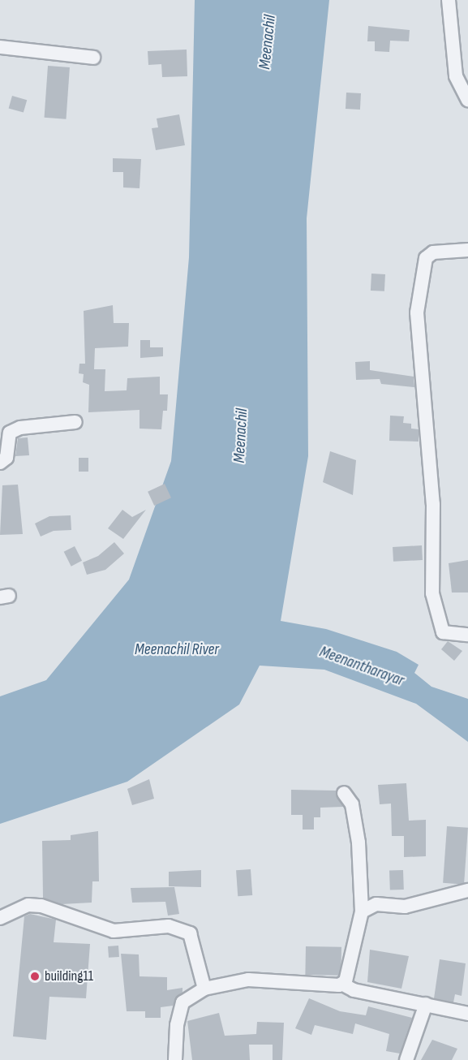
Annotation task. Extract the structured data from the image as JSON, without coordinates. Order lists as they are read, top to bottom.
{
  "water": ["Meenachil", "Meenachil River", "Meenantharayar"],
  "places": ["building11"]
}
